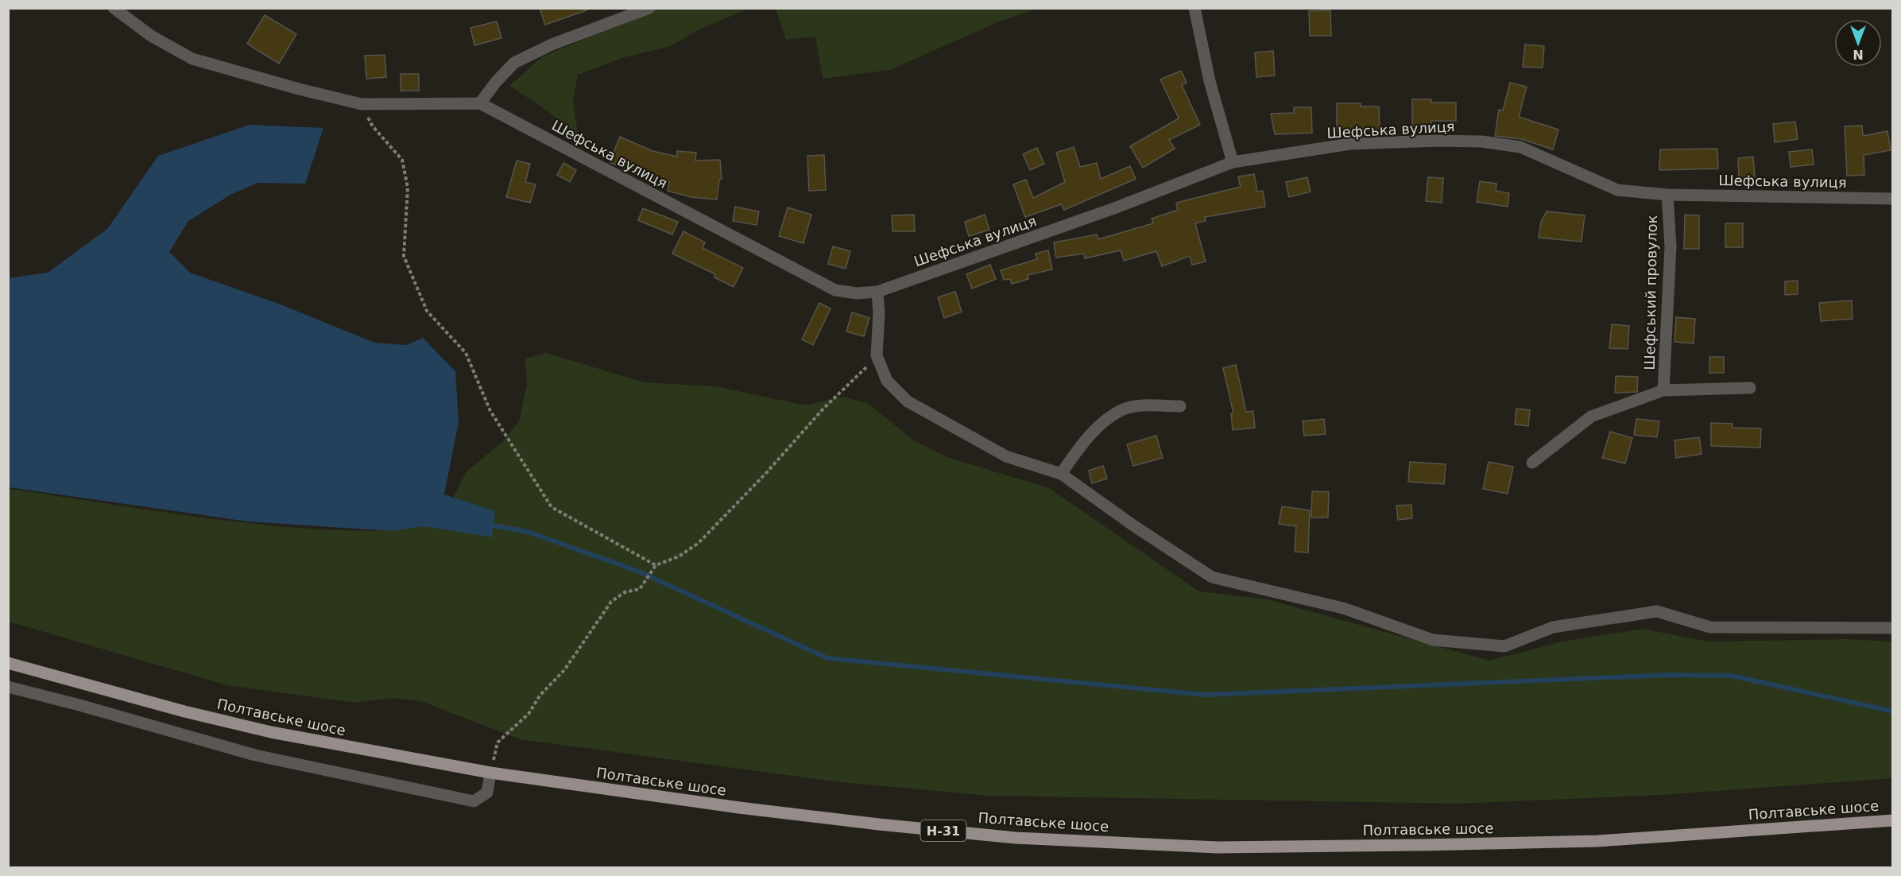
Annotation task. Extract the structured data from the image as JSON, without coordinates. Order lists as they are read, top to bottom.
{
  "streets": {
    "main road": ["Полтавське шосе", "Н-31"],
    "street": ["Шефська вулиця", "Шефський провулок"]
  },
  "crossings": [
    ["Шефська вулиця", "Шефський провулок"]
  ],
  "north": "bottom"
}
